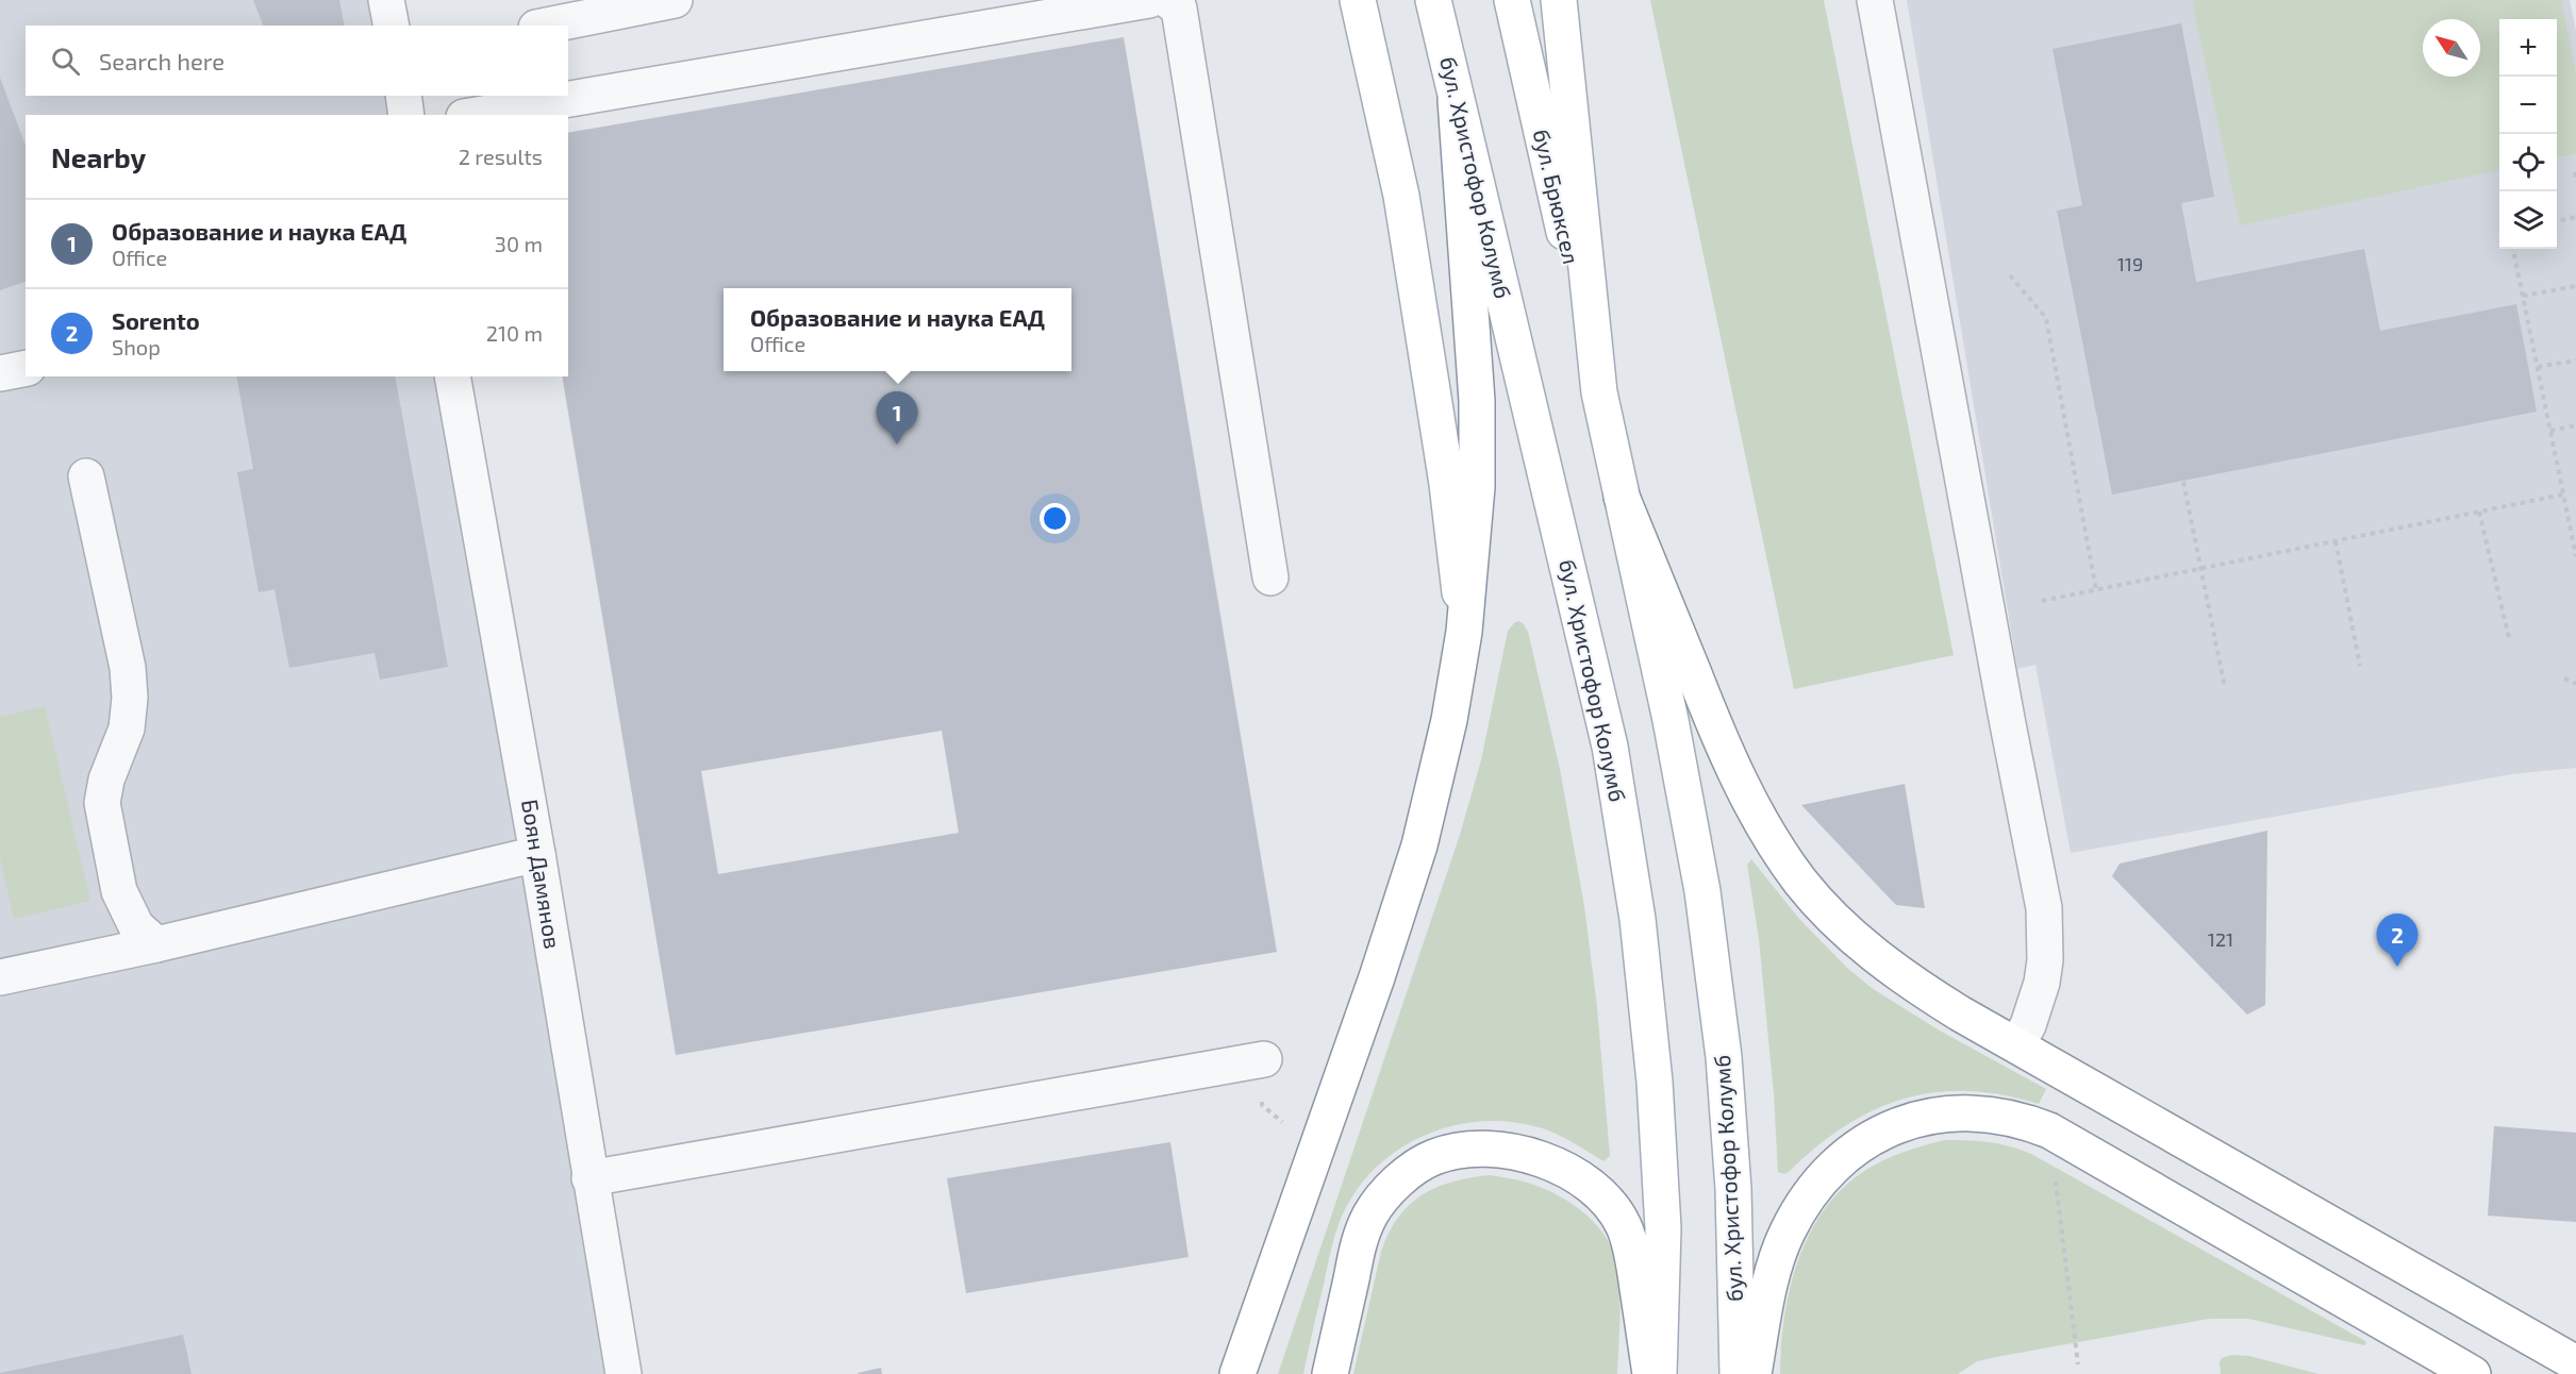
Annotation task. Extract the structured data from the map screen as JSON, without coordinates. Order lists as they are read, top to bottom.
{
  "streets": {
    "main road": ["бул. Христофор Колумб", "бул. Брюксел"],
    "street": ["Боян Дамянов"]
  },
  "crossings": [
    ["бул. Христофор Колумб", "бул. Брюксел"]
  ],
  "house_numbers": ["119", "121"],
  "north": "top left",
  "page": {
    "map_buttons": ["+", "−"],
    "search": "Search here",
    "heading": ["Nearby", "2 results"],
    "list": [
      {
        "mark": "1",
        "name": "Образование и наука ЕАД",
        "note": "Office",
        "value": "30 m"
      },
      {
        "mark": "2",
        "name": "Sorento",
        "note": "Shop",
        "value": "210 m"
      }
    ],
    "popup": ["Образование и наука ЕАД", "Office"],
    "pins": ["1", "2"]
  }
}
